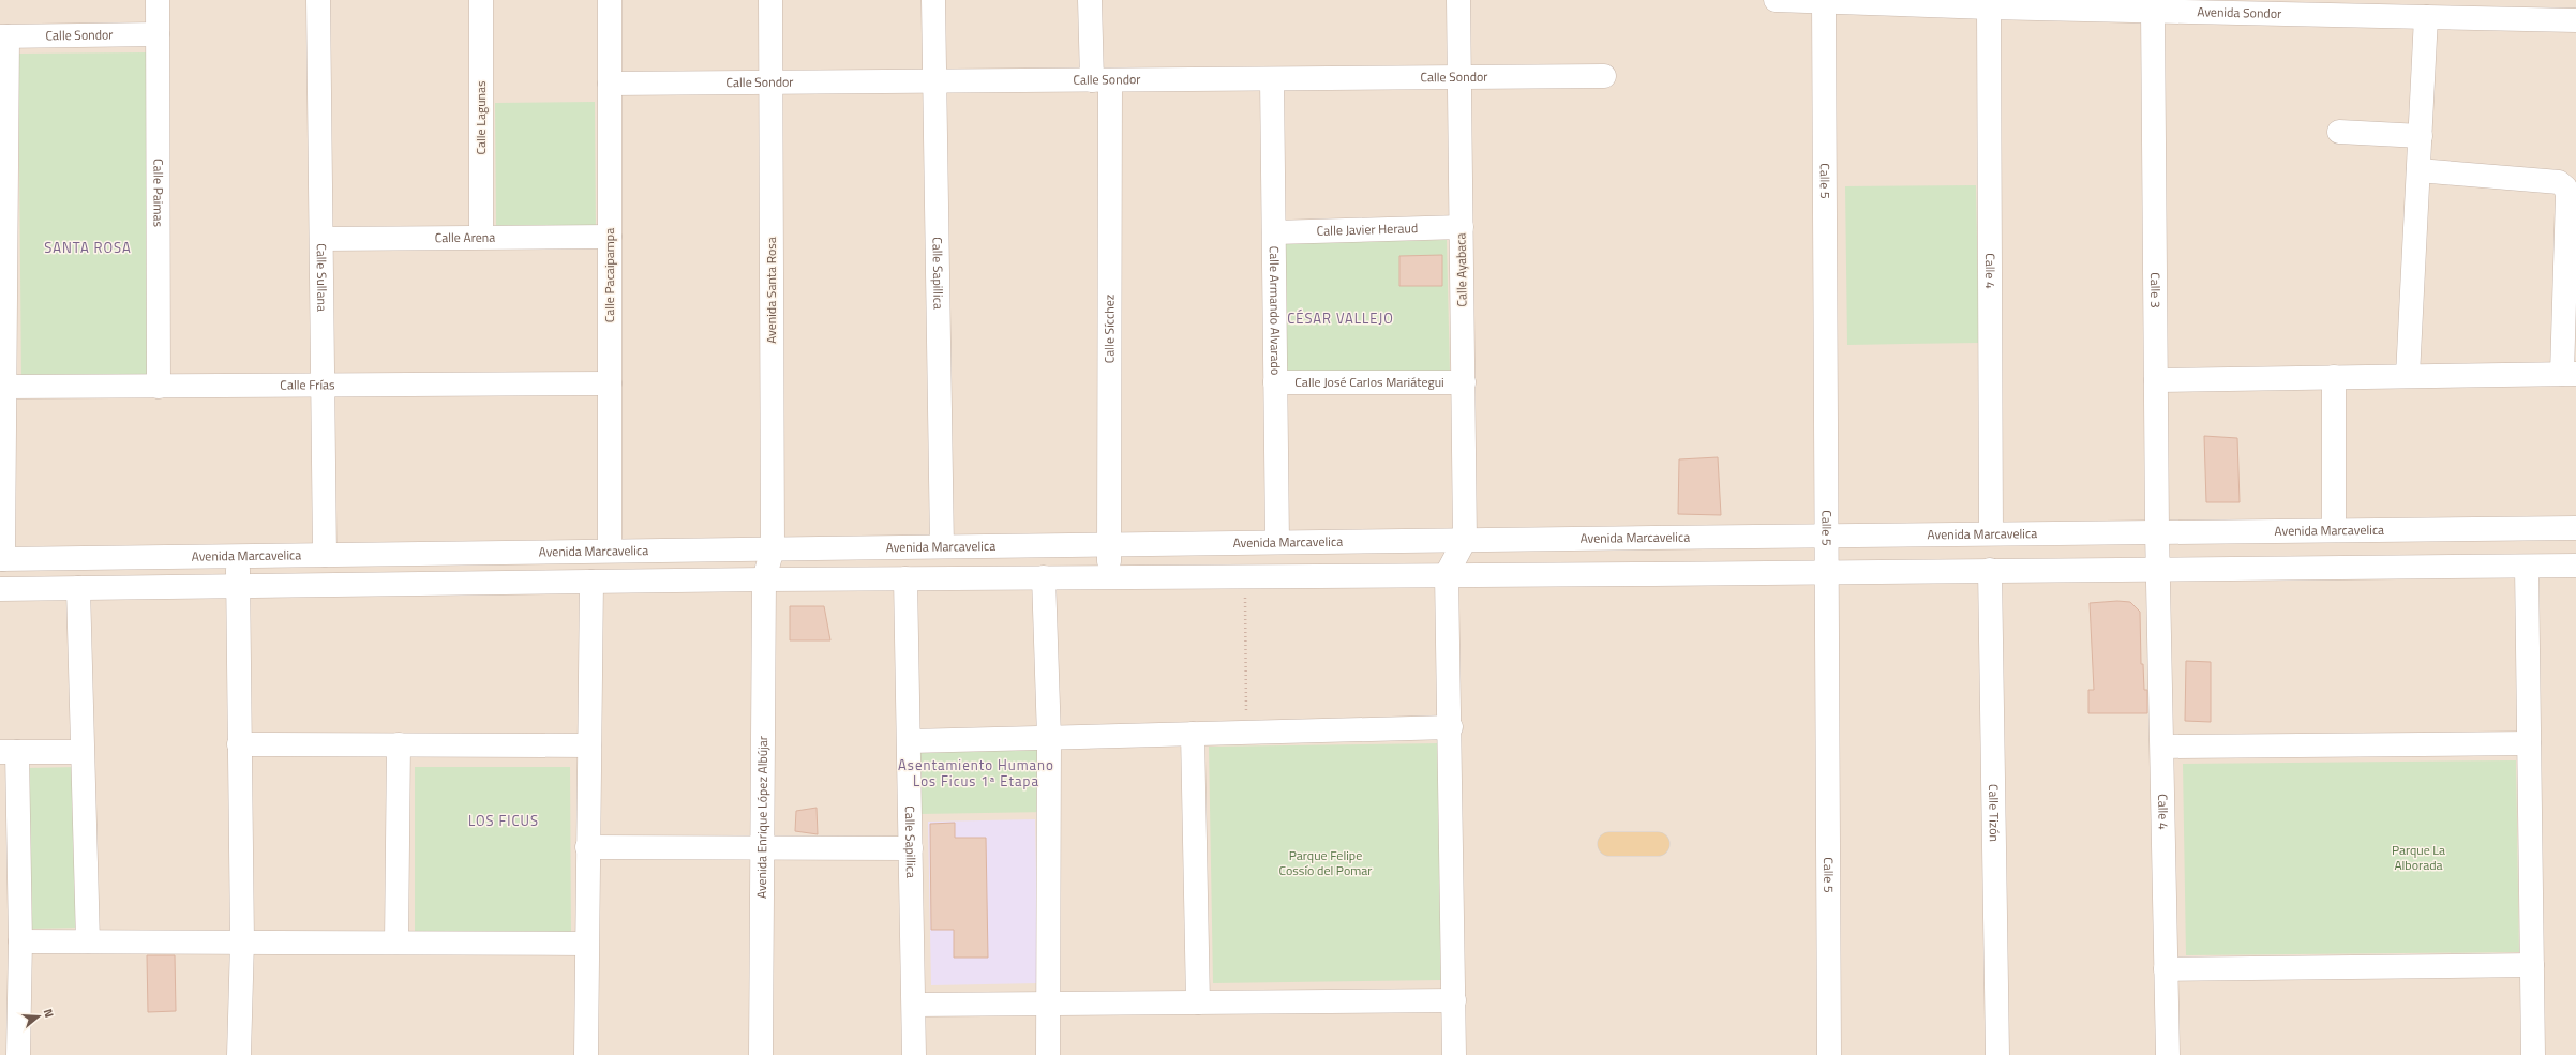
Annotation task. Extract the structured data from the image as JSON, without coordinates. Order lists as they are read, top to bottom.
{
  "streets": {
    "street": [
      "Avenida Sondor",
      "Calle Sondor",
      "Calle Lagunas",
      "Calle 5",
      "Calle Paimas",
      "Calle Javier Heraud",
      "Calle Arena",
      "Calle Ayabaca",
      "Calle 4",
      "Calle Sapillica",
      "Calle Pacaipampa",
      "Calle Sullana",
      "Calle 3",
      "Avenida Santa Rosa",
      "Calle Armando Alvarado",
      "Calle Sícchez",
      "Calle José Carlos Mariátegui",
      "Calle Frías",
      "Avenida Marcavelica",
      "Calle Tizón",
      "Avenida Enrique López Albújar"
    ]
  },
  "crossings": [
    ["Avenida Sondor", "Calle 5"],
    ["Avenida Sondor", "Calle 4"],
    ["Avenida Sondor", "Calle 3"],
    ["Calle Sondor", "Calle Paimas"],
    ["Calle Sondor", "Calle Ayabaca"],
    ["Calle Sondor", "Calle Sapillica"],
    ["Calle Sondor", "Calle Pacaipampa"],
    ["Calle Sondor", "Avenida Santa Rosa"],
    ["Calle Sondor", "Calle Armando Alvarado"],
    ["Calle Sondor", "Calle Sícchez"],
    ["Calle Lagunas", "Calle Arena"],
    ["Calle 5", "Avenida Marcavelica"],
    ["Calle Paimas", "Calle Frías"],
    ["Calle Javier Heraud", "Calle Ayabaca"],
    ["Calle Javier Heraud", "Calle Armando Alvarado"],
    ["Calle Arena", "Calle Pacaipampa"],
    ["Calle Arena", "Calle Sullana"],
    ["Calle Ayabaca", "Calle José Carlos Mariátegui"],
    ["Calle Ayabaca", "Avenida Marcavelica"],
    ["Calle 4", "Calle 3"],
    ["Calle 4", "Avenida Marcavelica"],
    ["Calle Sapillica", "Avenida Marcavelica"],
    ["Calle Pacaipampa", "Calle Frías"],
    ["Calle Pacaipampa", "Avenida Marcavelica"],
    ["Calle Sullana", "Calle Frías"],
    ["Calle Sullana", "Avenida Marcavelica"],
    ["Calle 3", "Avenida Marcavelica"],
    ["Avenida Santa Rosa", "Avenida Marcavelica"],
    ["Avenida Santa Rosa", "Avenida Enrique López Albújar"],
    ["Calle Armando Alvarado", "Calle José Carlos Mariátegui"],
    ["Calle Armando Alvarado", "Avenida Marcavelica"],
    ["Calle Sícchez", "Avenida Marcavelica"]
  ],
  "districts": [
    "SANTA ROSA",
    "CÉSAR VALLEJO",
    "Asentamiento Humano Los Ficus 1ª Etapa",
    "LOS FICUS"
  ],
  "parks": ["Parque La Alborada", "Parque Felipe Cossío del Pomar"],
  "north": "right"
}
